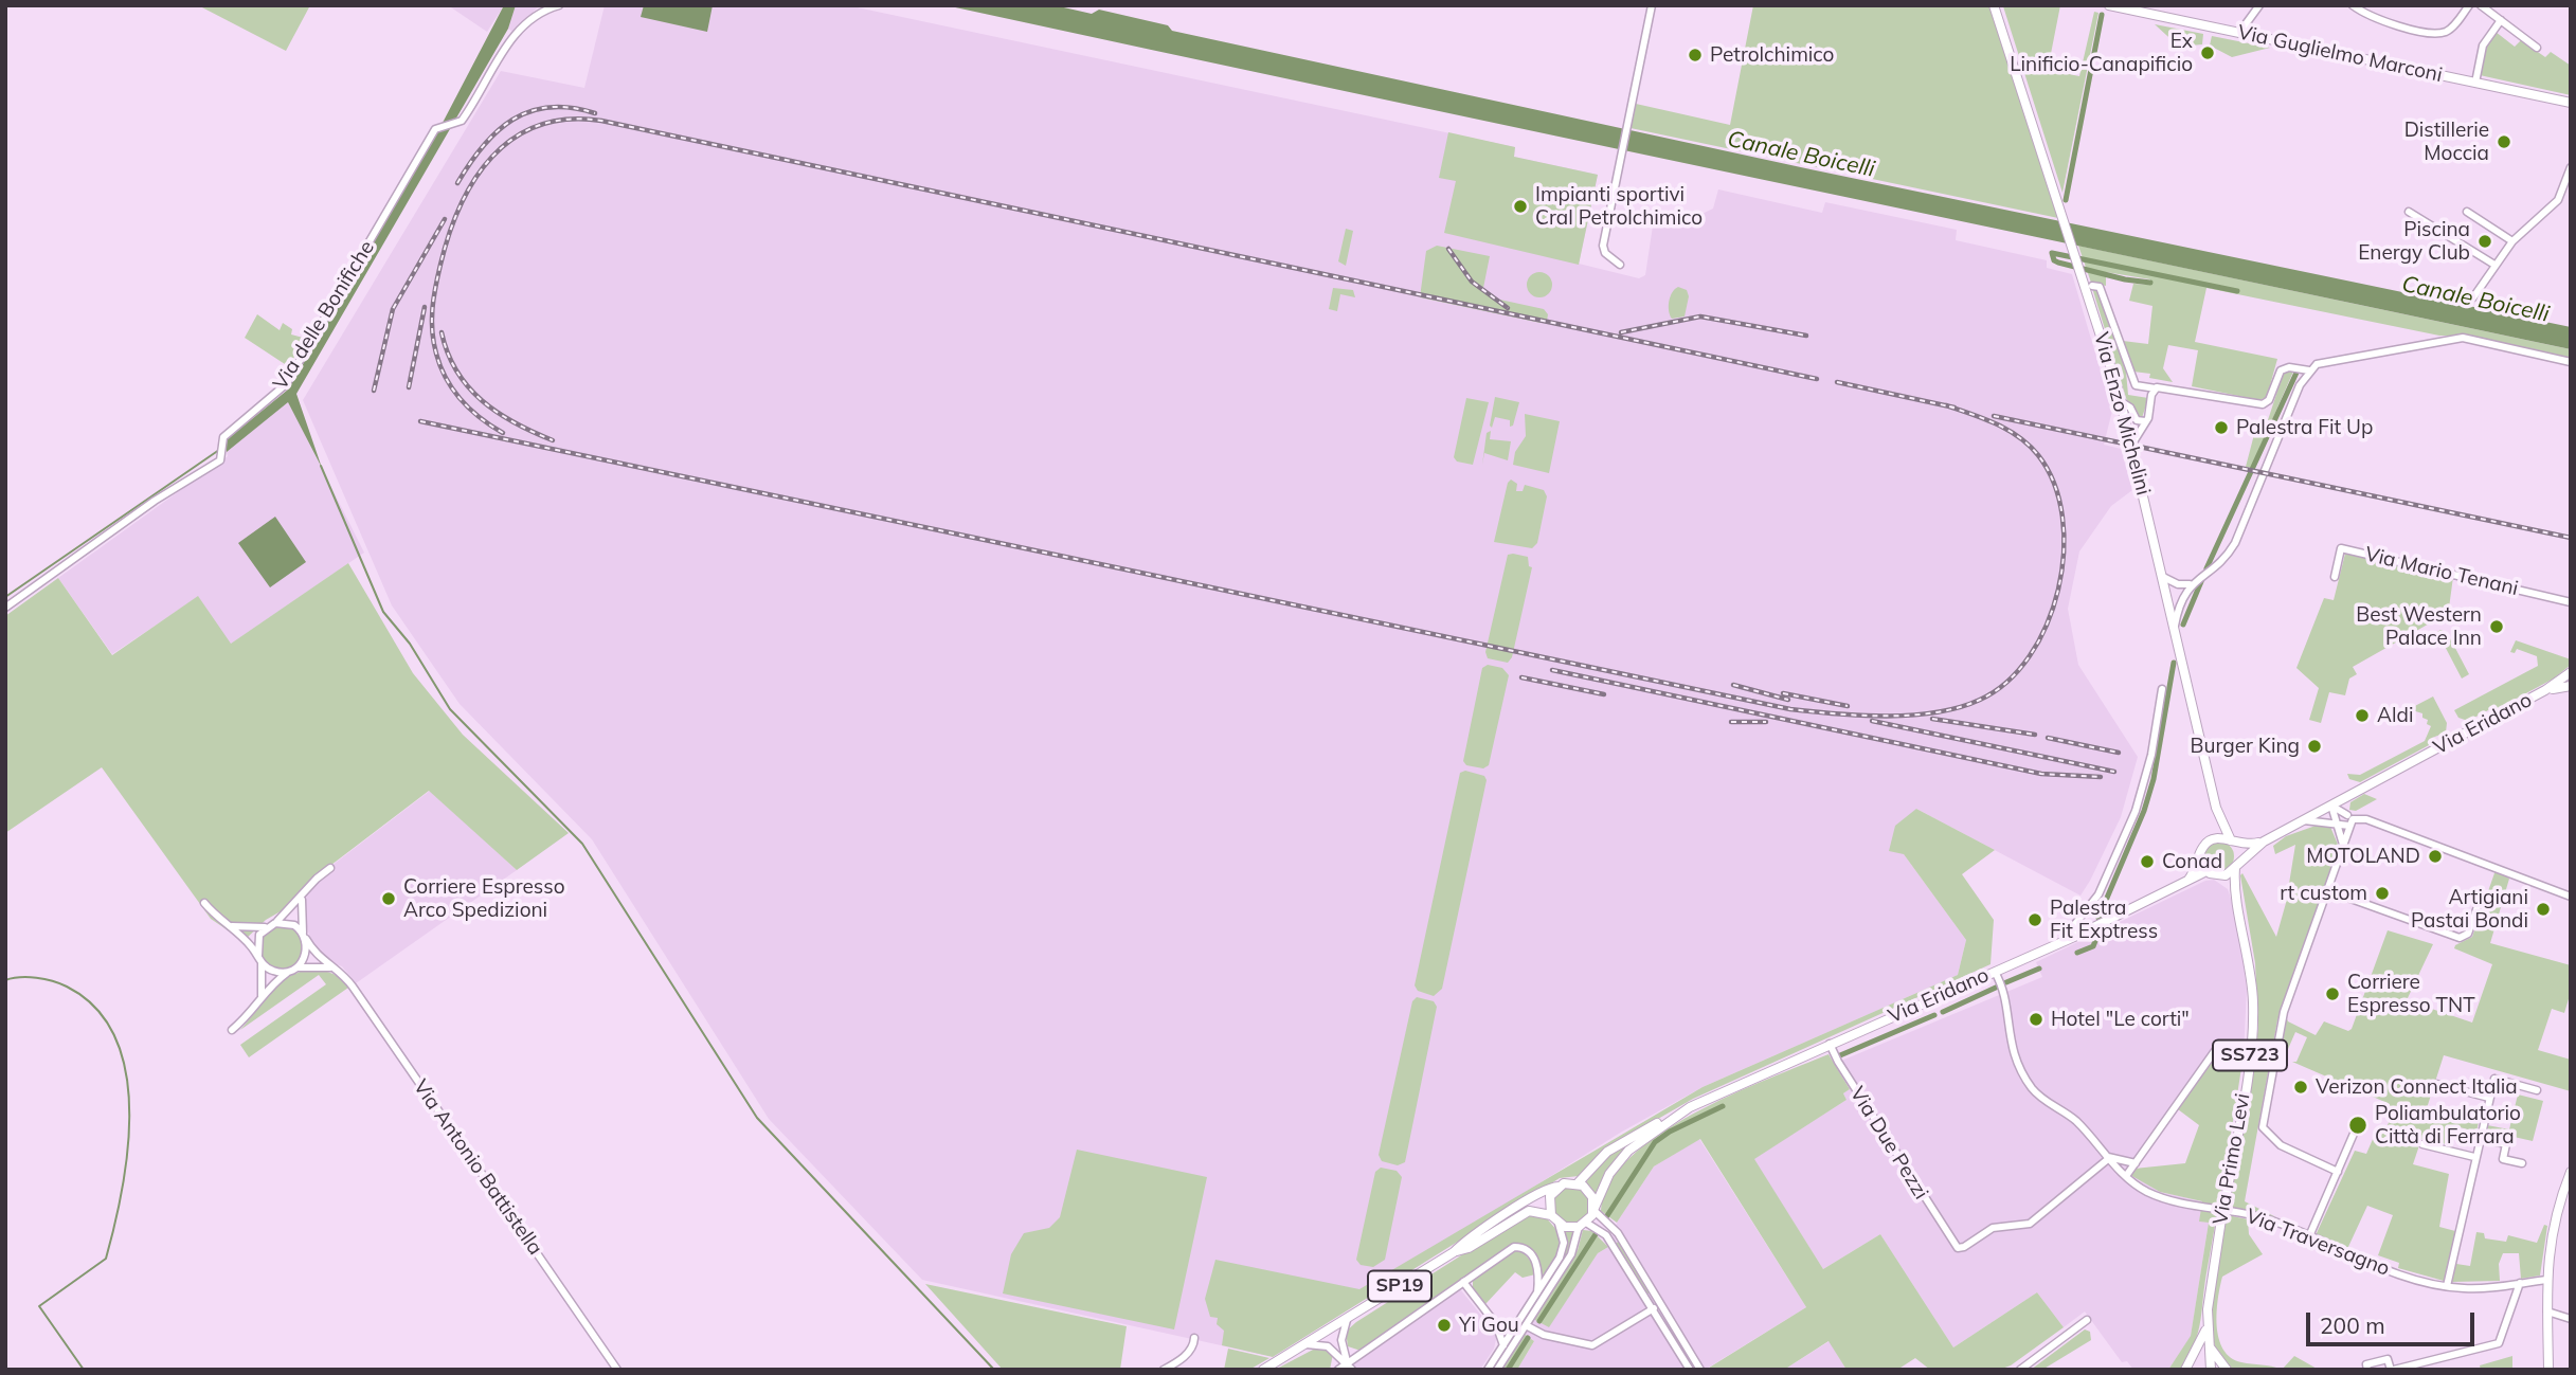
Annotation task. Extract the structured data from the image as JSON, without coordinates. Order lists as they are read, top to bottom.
{
  "streets": {
    "main road": [
      "Via Guglielmo Marconi",
      "Via Enzo Michelini",
      "Via Eridano",
      "SS723",
      "Via Primo Levi",
      "SP19"
    ],
    "street": [
      "Via delle Bonifiche",
      "Via Mario Tenani",
      "Via Due Pezzi",
      "Via Antonio Battistella",
      "Via Traversagno"
    ]
  },
  "crossings": [
    ["Via Enzo Michelini", "Via Eridano"],
    ["Via Enzo Michelini", "Via Primo Levi"],
    ["Via Eridano", "Via Due Pezzi"],
    ["Via Eridano", "Via Primo Levi"],
    ["Via Eridano", "Via Traversagno"],
    ["Via Eridano", "SP19"],
    ["Via Due Pezzi", "Via Traversagno"]
  ],
  "water": ["Canale Boicelli"],
  "places": [
    "Ex Linificio-Canapificio",
    "Petrolchimico",
    "Distillerie Moccia",
    "Impianti sportivi Cral Petrolchimico",
    "Piscina Energy Club",
    "Palestra Fit Up",
    "Best Western Palace Inn",
    "Aldi",
    "Burger King",
    "MOTOLAND",
    "Conad",
    "rt custom",
    "Corriere Espresso Arco Spedizioni",
    "Artigiani Pastai Bondi",
    "Palestra Fit Exptress",
    "Corriere Espresso TNT",
    "Hotel \"Le corti\"",
    "Verizon Connect Italia",
    "Poliambulatorio Città di Ferrara",
    "Yi Gou"
  ],
  "scale_bar": "200 m"
}
